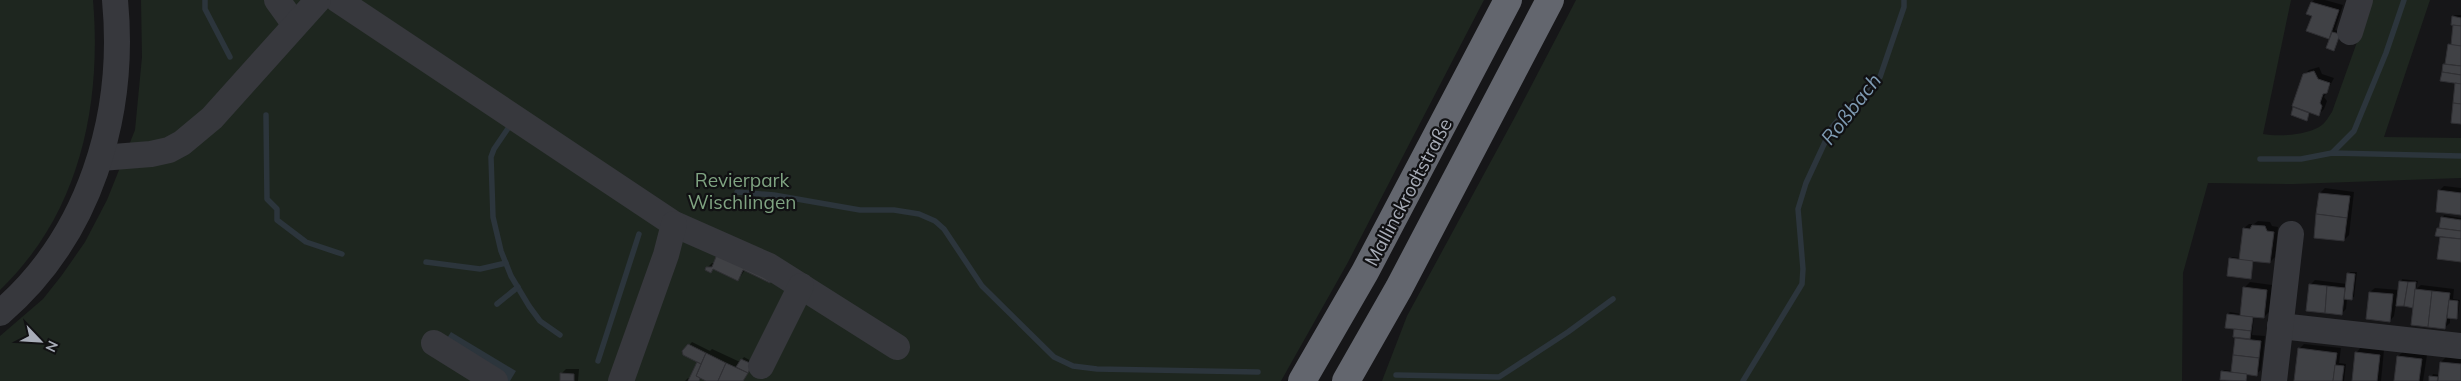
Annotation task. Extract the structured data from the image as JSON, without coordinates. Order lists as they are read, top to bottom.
{
  "streets": {
    "highway": ["Mallinckrodtstraße"]
  },
  "water": ["Roßbach"],
  "parks": ["Revierpark Wischlingen"],
  "north": "bottom right"
}
